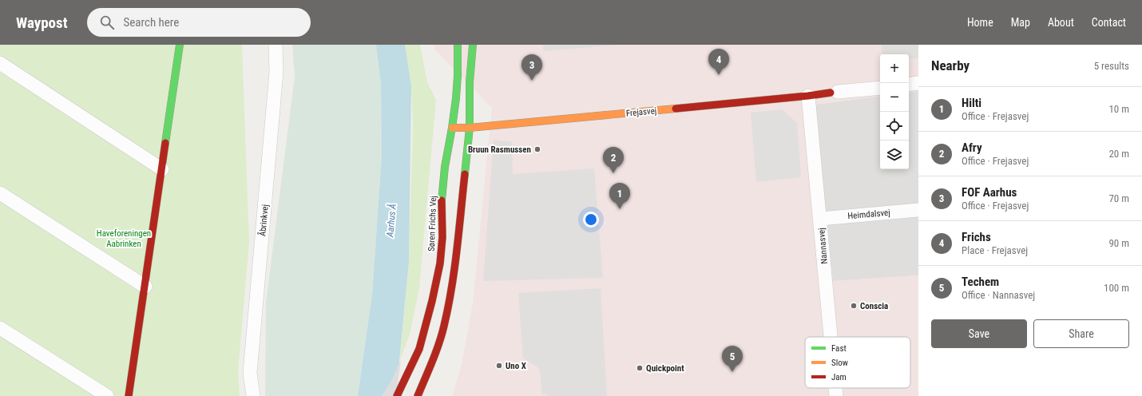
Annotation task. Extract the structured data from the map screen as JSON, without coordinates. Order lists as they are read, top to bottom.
{
  "streets": {
    "street": [
      "Frejasvej",
      "Heimdalsvej",
      "Åbrinkvej",
      "Søren Frichs Vej",
      "Nannasvej"
    ]
  },
  "crossings": [
    ["Frejasvej", "Søren Frichs Vej"],
    ["Frejasvej", "Nannasvej"],
    ["Heimdalsvej", "Nannasvej"]
  ],
  "water": ["Aarhus Å"],
  "parks": ["Haveforeningen Aabrinken"],
  "places": [
    "Bruun Rasmussen",
    "Conscia",
    "Uno X",
    "Quickpoint"
  ],
  "legend": ["Fast", "Slow", "Jam"],
  "page": {
    "header": "Waypost",
    "search": "Search here",
    "nav": [
      "Home",
      "Map",
      "About",
      "Contact"
    ],
    "heading": ["Nearby", "5 results"],
    "pins": [
      "4",
      "3",
      "2",
      "1",
      "5"
    ],
    "map_buttons": ["+", "−"],
    "list": [
      {
        "mark": "1",
        "name": "Hilti",
        "note": "Office · Frejasvej",
        "value": "10 m"
      },
      {
        "mark": "2",
        "name": "Afry",
        "note": "Office · Frejasvej",
        "value": "20 m"
      },
      {
        "mark": "3",
        "name": "FOF Aarhus",
        "note": "Office · Frejasvej",
        "value": "70 m"
      },
      {
        "mark": "4",
        "name": "Frichs",
        "note": "Place · Frejasvej",
        "value": "90 m"
      },
      {
        "mark": "5",
        "name": "Techem",
        "note": "Office · Nannasvej",
        "value": "100 m"
      }
    ],
    "buttons": ["Save", "Share"]
  }
}
